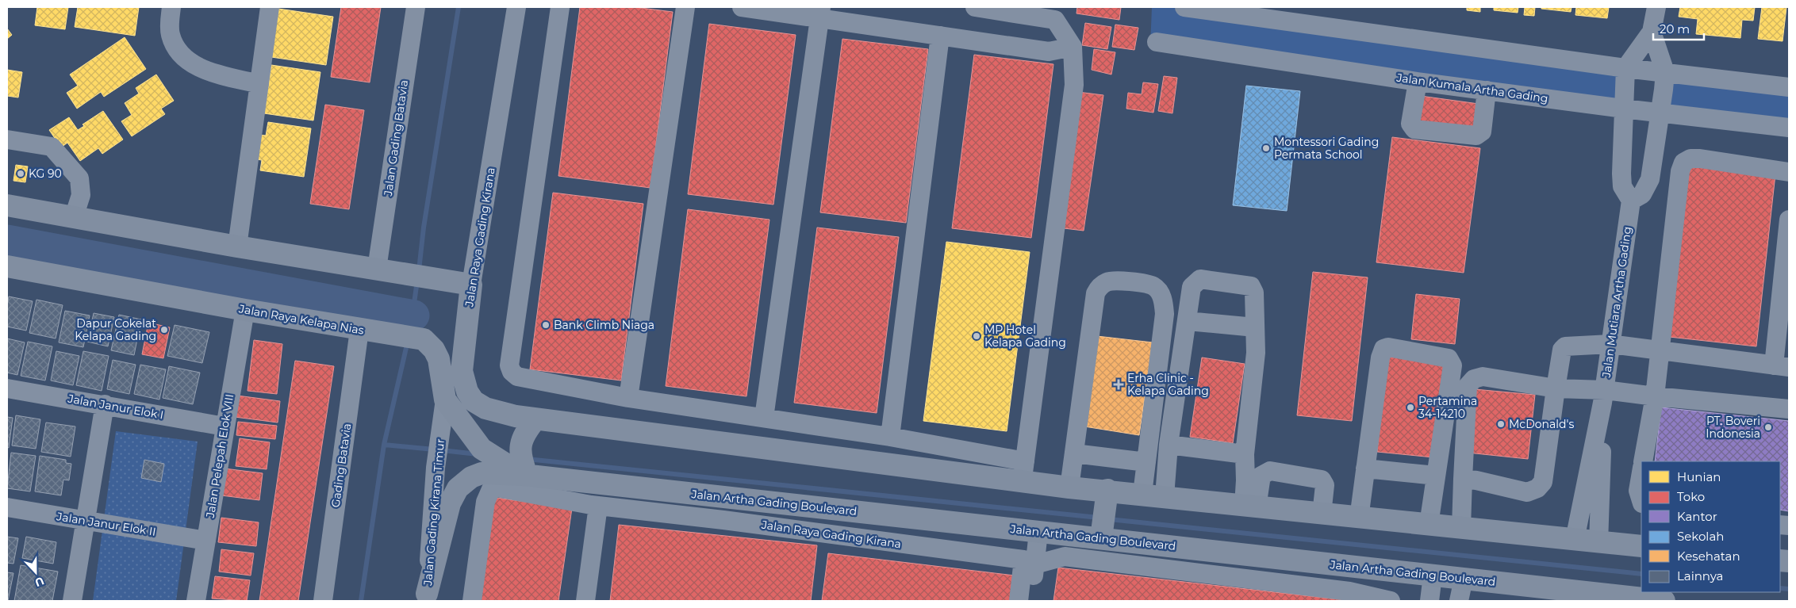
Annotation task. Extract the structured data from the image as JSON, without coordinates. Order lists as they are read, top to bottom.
{
  "streets": {
    "main road": ["Jalan Raya Gading Kirana", "Jalan Raya Kelapa Nias", "Jalan Artha Gading Boulevard"],
    "street": [
      "Jalan Kumala Artha Gading",
      "Jalan Gading Batavia",
      "Jalan Mutiara Artha Gading",
      "Jalan Janur Elok I",
      "Jalan Pelepah Elok VIII",
      "Gading Batavia",
      "Jalan Gading Kirana Timur",
      "Jalan Janur Elok II"
    ]
  },
  "crossings": [
    ["Jalan Raya Kelapa Nias", "Jalan Pelepah Elok VIII"],
    ["Jalan Raya Kelapa Nias", "Gading Batavia"],
    ["Jalan Raya Kelapa Nias", "Jalan Artha Gading Boulevard"],
    ["Jalan Raya Kelapa Nias", "Jalan Gading Kirana Timur"],
    ["Jalan Janur Elok I", "Jalan Pelepah Elok VIII"],
    ["Jalan Pelepah Elok VIII", "Jalan Janur Elok II"],
    ["Jalan Artha Gading Boulevard", "Jalan Gading Kirana Timur"]
  ],
  "places": {
    "other": [
      "Montessori Gading Permata School",
      "KG 90",
      "Bank Climb Niaga",
      "Dapur Cokelat Kelapa Gading",
      "MP Hotel Kelapa Gading",
      "Pertamina 34-14210",
      "McDonald's",
      "PT. Boveri Indonesia"
    ],
    "health": ["Erha Clinic - Kelapa Gading"]
  },
  "legend": [
    "Hunian",
    "Toko",
    "Kantor",
    "Sekolah",
    "Kesehatan",
    "Lainnya"
  ],
  "scale_bar": "20 m",
  "north": "bottom"
}
